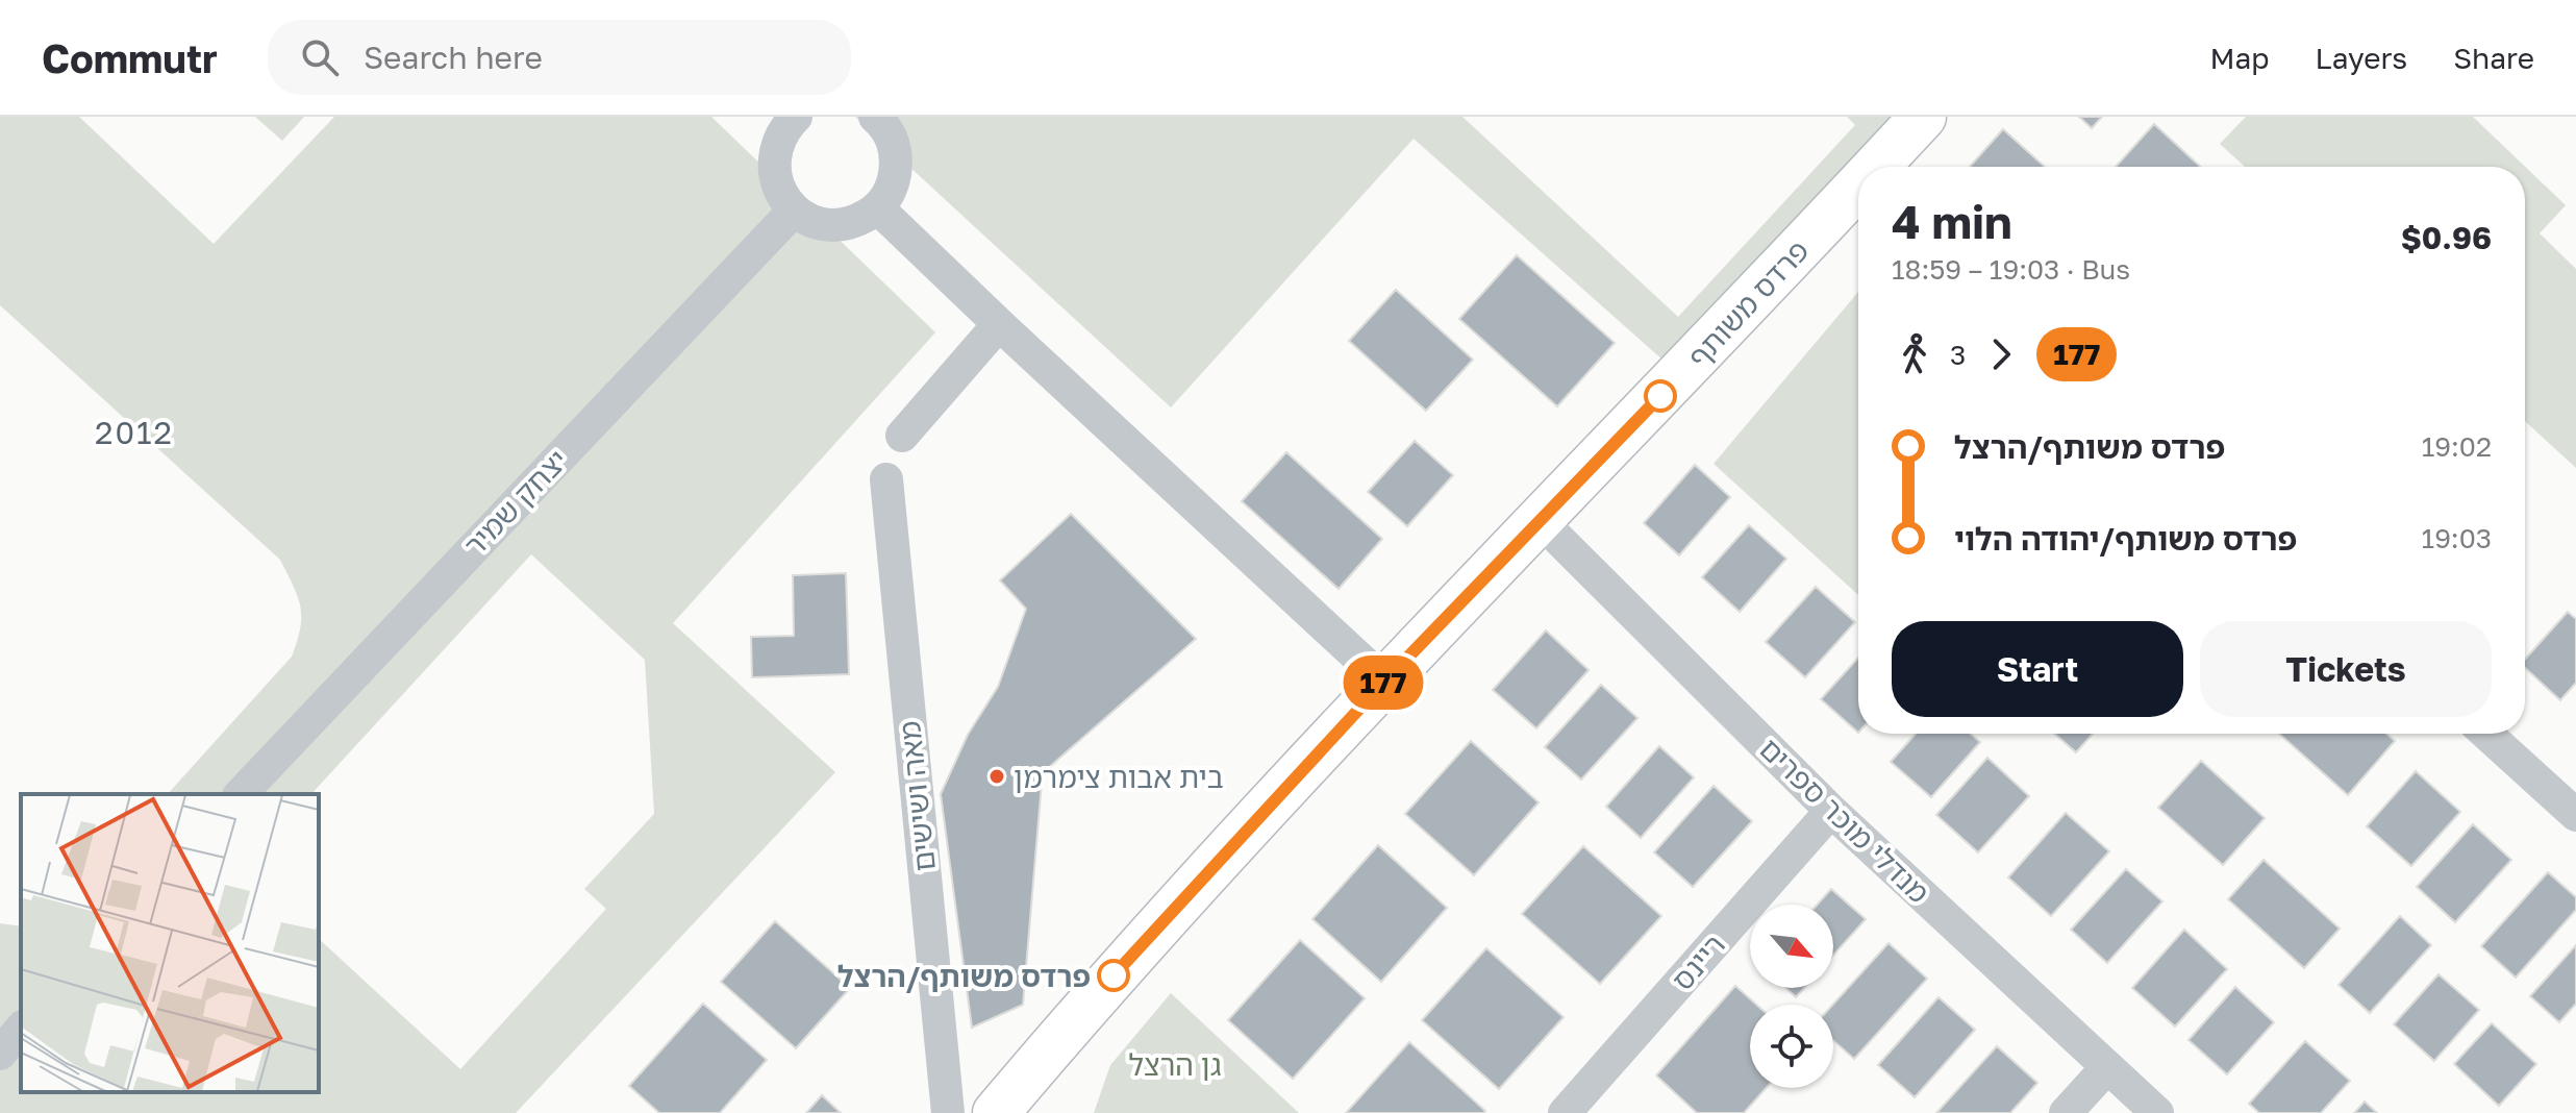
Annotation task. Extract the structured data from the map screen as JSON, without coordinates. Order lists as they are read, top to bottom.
{
  "streets": {
    "street": [
      "פרדס משותף",
      "יצחק שמיר",
      "מאה ושישים",
      "מנדלי מוכר ספרים",
      "ריינס"
    ]
  },
  "crossings": [
    ["פרדס משותף", "מנדלי מוכר ספרים"],
    ["מנדלי מוכר ספרים", "ריינס"]
  ],
  "districts": ["2012"],
  "parks": ["גן הרצל"],
  "places": ["בית אבות צימרמן", "פרדס משותף/הרצל"],
  "lines": ["bus line 177"],
  "north": "bottom right",
  "page": {
    "header": "Commutr",
    "search": "Search here",
    "nav": ["Map", "Layers", "Share"],
    "on_map": "177",
    "heading": ["4 min", "18:59 – 19:03 · Bus", "$0.96"],
    "legs": ["3", "177"],
    "list": [
      {
        "name": "פרדס משותף/הרצל",
        "value": "19:02"
      },
      {
        "name": "פרדס משותף/יהודה הלוי",
        "value": "19:03"
      }
    ],
    "buttons": ["Start", "Tickets"]
  }
}
